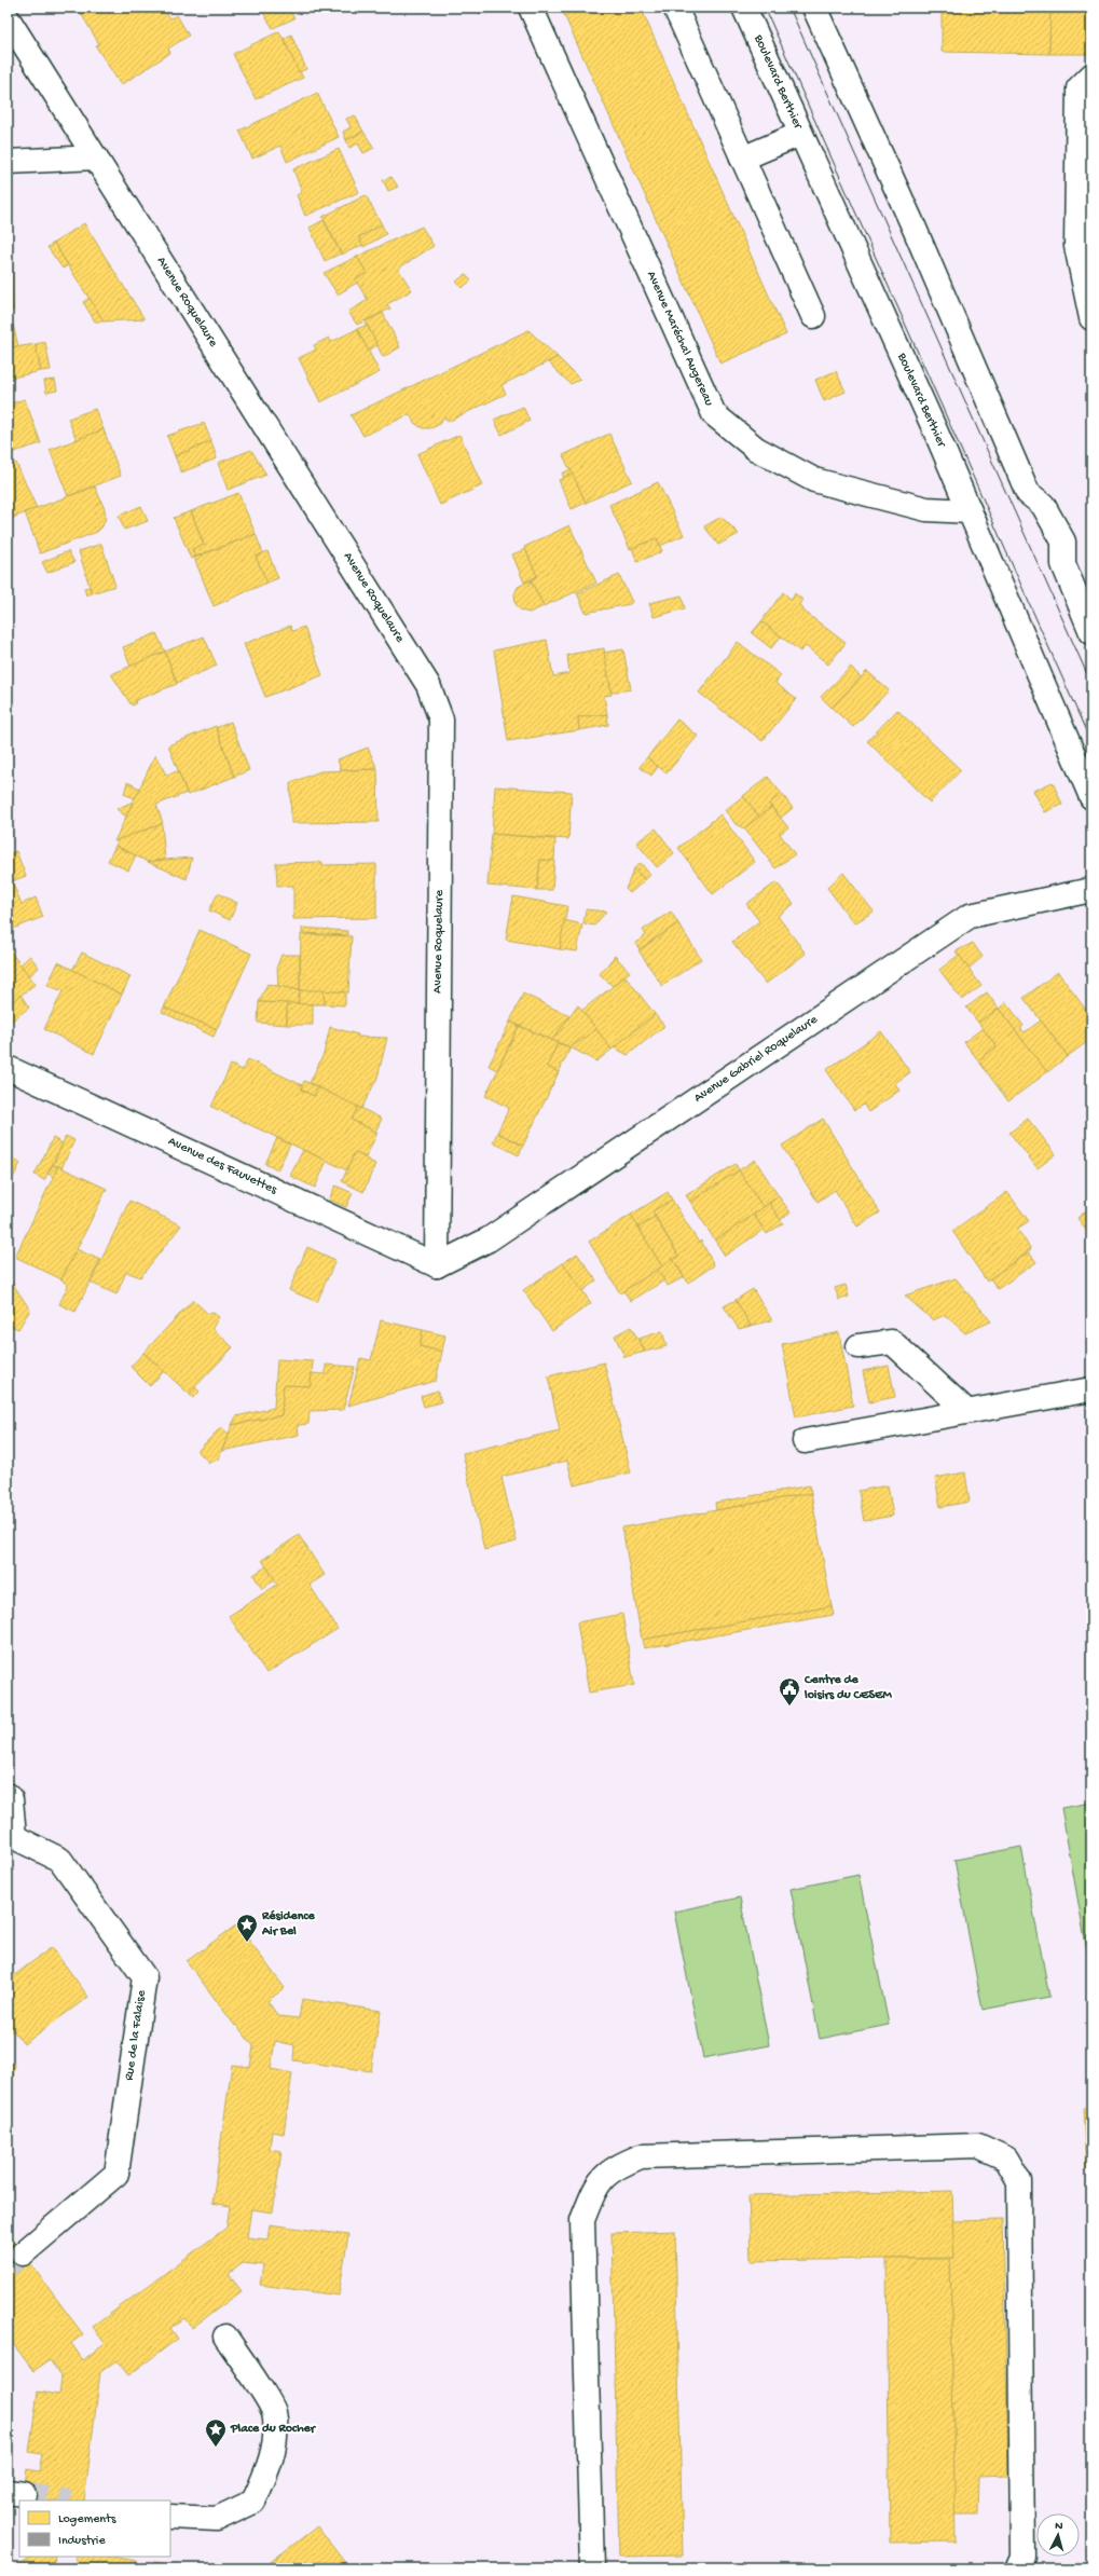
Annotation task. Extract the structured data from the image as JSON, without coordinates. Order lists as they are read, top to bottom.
{
  "streets": {
    "street": [
      "Boulevard Berthier",
      "Avenue Roquelaure",
      "Avenue Maréchal Augereau",
      "Avenue Gabriel Roquelaure",
      "Avenue des Fauvettes",
      "Rue de la Falaise"
    ]
  },
  "crossings": [
    ["Boulevard Berthier", "Avenue Maréchal Augereau"],
    ["Avenue Roquelaure", "Avenue Gabriel Roquelaure"],
    ["Avenue Roquelaure", "Avenue des Fauvettes"],
    ["Avenue Gabriel Roquelaure", "Avenue des Fauvettes"]
  ],
  "places": {
    "public building": ["Centre de loisirs du CESEM"],
    "place": ["Résidence Air Bel", "Place du Rocher"]
  },
  "legend": ["Logements", "Industrie"],
  "north": "top"
}
